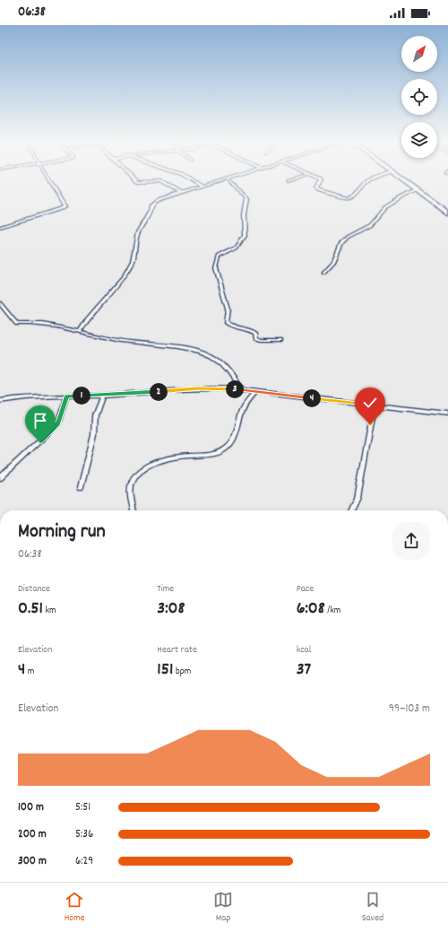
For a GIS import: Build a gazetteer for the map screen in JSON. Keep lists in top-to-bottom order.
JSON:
{
  "north": "top right",
  "page": {
    "status": "06:38",
    "pins": [
      "3",
      "2",
      "1",
      "4"
    ],
    "heading": ["Morning run", "06:38"],
    "stats": [
      ["Distance", "0.51 km"],
      ["Time", "3:08"],
      ["Pace", "6:08 /km"],
      ["Elevation", "4 m"],
      ["Heart rate", "151 bpm"],
      ["kcal", "37"]
    ],
    "chart": ["Elevation", "99–103 m"],
    "list": [
      {
        "name": "100 m",
        "note": "5:51"
      },
      {
        "name": "200 m",
        "note": "5:36"
      },
      {
        "name": "300 m",
        "note": "6:29"
      }
    ],
    "tabs": ["Home", "Map", "Saved"]
  }
}
